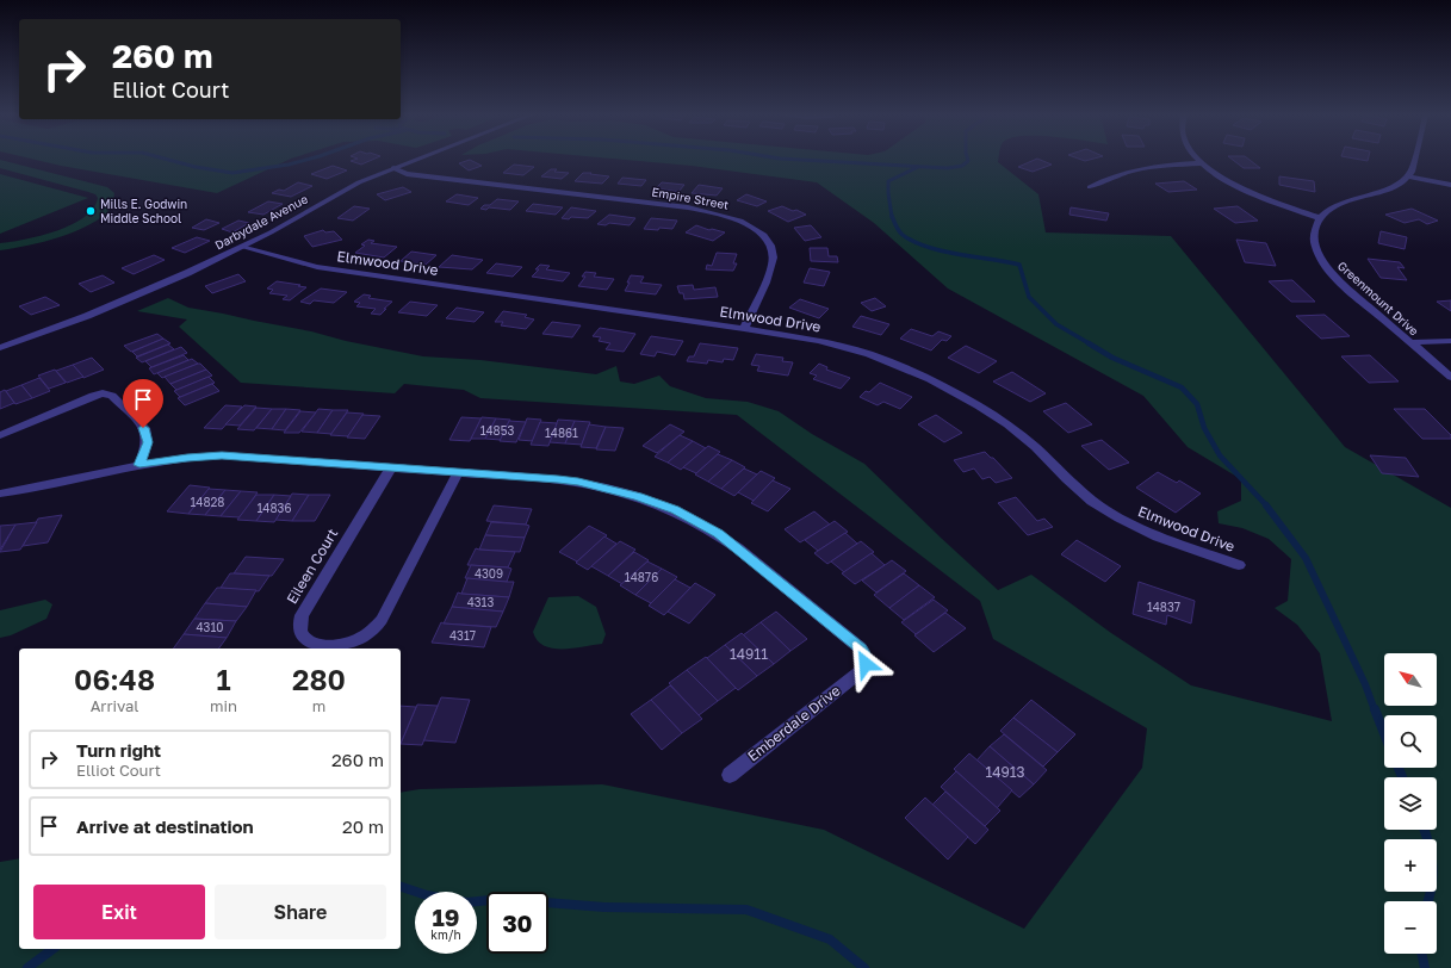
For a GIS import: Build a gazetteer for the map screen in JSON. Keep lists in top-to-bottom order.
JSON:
{
  "streets": {
    "street": [
      "Empire Street",
      "Darbydale Avenue",
      "Elmwood Drive",
      "Greenmount Drive",
      "Eileen Court",
      "Emberdale Drive"
    ]
  },
  "crossings": [
    ["Empire Street", "Darbydale Avenue"],
    ["Empire Street", "Elmwood Drive"],
    ["Darbydale Avenue", "Elmwood Drive"],
    ["Eileen Court", "Emberdale Drive"]
  ],
  "places": ["Mills E. Godwin Middle School"],
  "house_numbers": [
    "14853",
    "14861",
    "14828",
    "14836",
    "4309",
    "14876",
    "4313",
    "14837",
    "4310",
    "4317",
    "14911",
    "14913"
  ],
  "north": "top left",
  "page": {
    "turn": ["260 m", "Elliot Court"],
    "eta": [
      "06:48",
      "Arrival",
      "1",
      "min",
      "280",
      "m"
    ],
    "map_buttons": ["+", "−"],
    "list": [
      {
        "name": "Turn right",
        "note": "Elliot Court",
        "value": "260 m"
      },
      {
        "name": "Arrive at destination",
        "value": "20 m"
      }
    ],
    "buttons": ["Exit", "Share"],
    "speed": "19 km/h",
    "limit": "30"
  }
}
